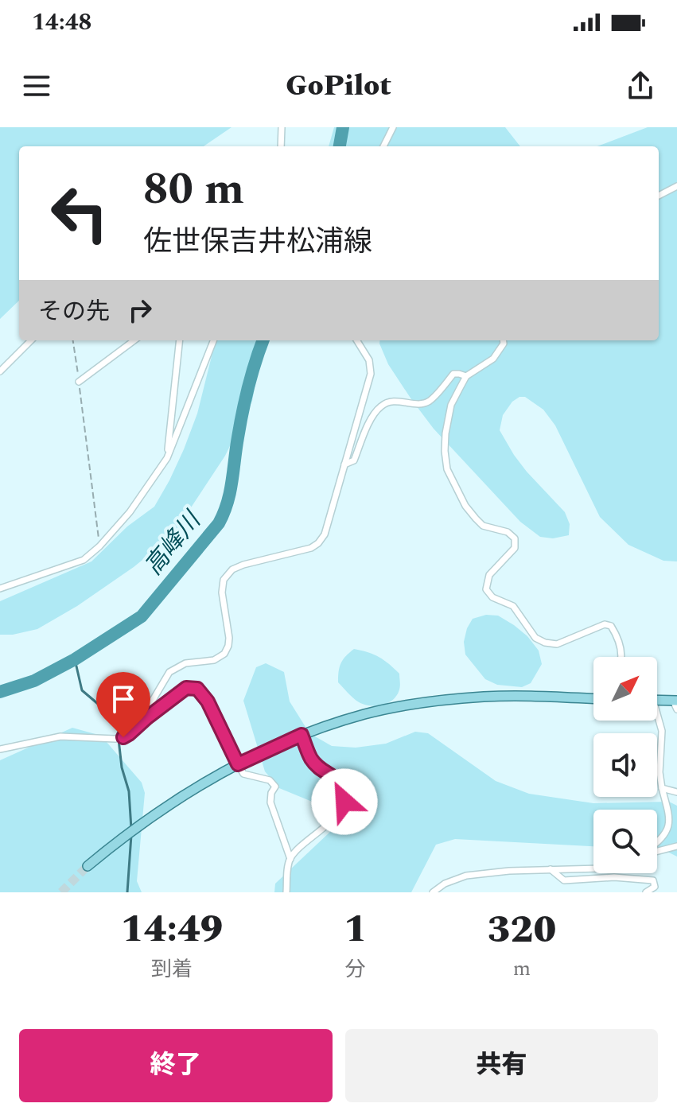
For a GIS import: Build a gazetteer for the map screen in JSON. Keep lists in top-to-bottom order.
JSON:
{
  "water": ["高峰川"],
  "north": "top right",
  "page": {
    "status": "14:48",
    "header": "GoPilot",
    "turn": ["80 m", "佐世保吉井松浦線"],
    "then": "その先",
    "eta": [
      "14:49",
      "到着",
      "1",
      "分",
      "320",
      "m"
    ],
    "buttons": ["終了", "共有"]
  }
}
